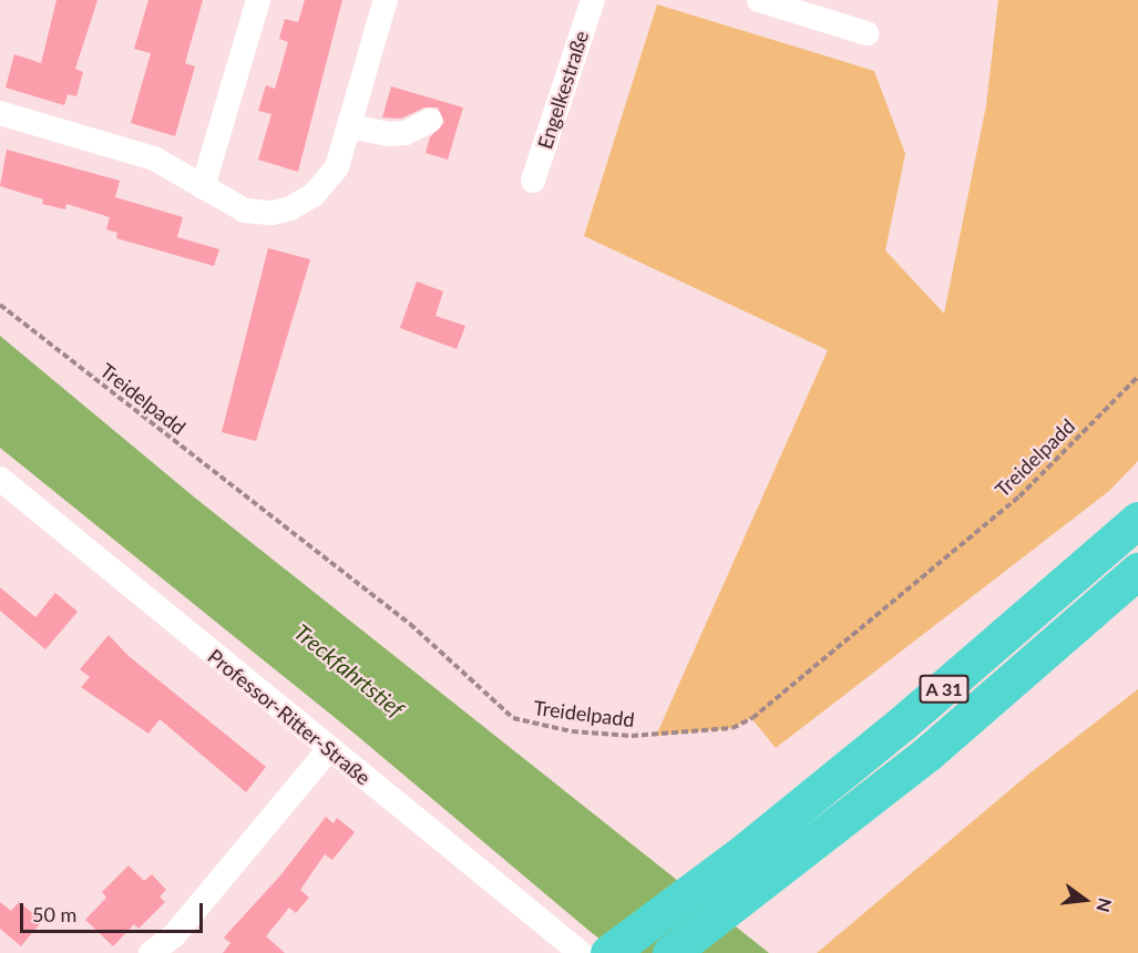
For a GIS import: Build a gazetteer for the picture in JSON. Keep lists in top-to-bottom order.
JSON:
{
  "streets": {
    "highway": ["A 31"],
    "street": ["Engelkestraße", "Professor-Ritter-Straße"],
    "path": ["Treidelpadd"]
  },
  "water": ["Treckfahrtstief"],
  "scale_bar": "50 m",
  "north": "right"
}
